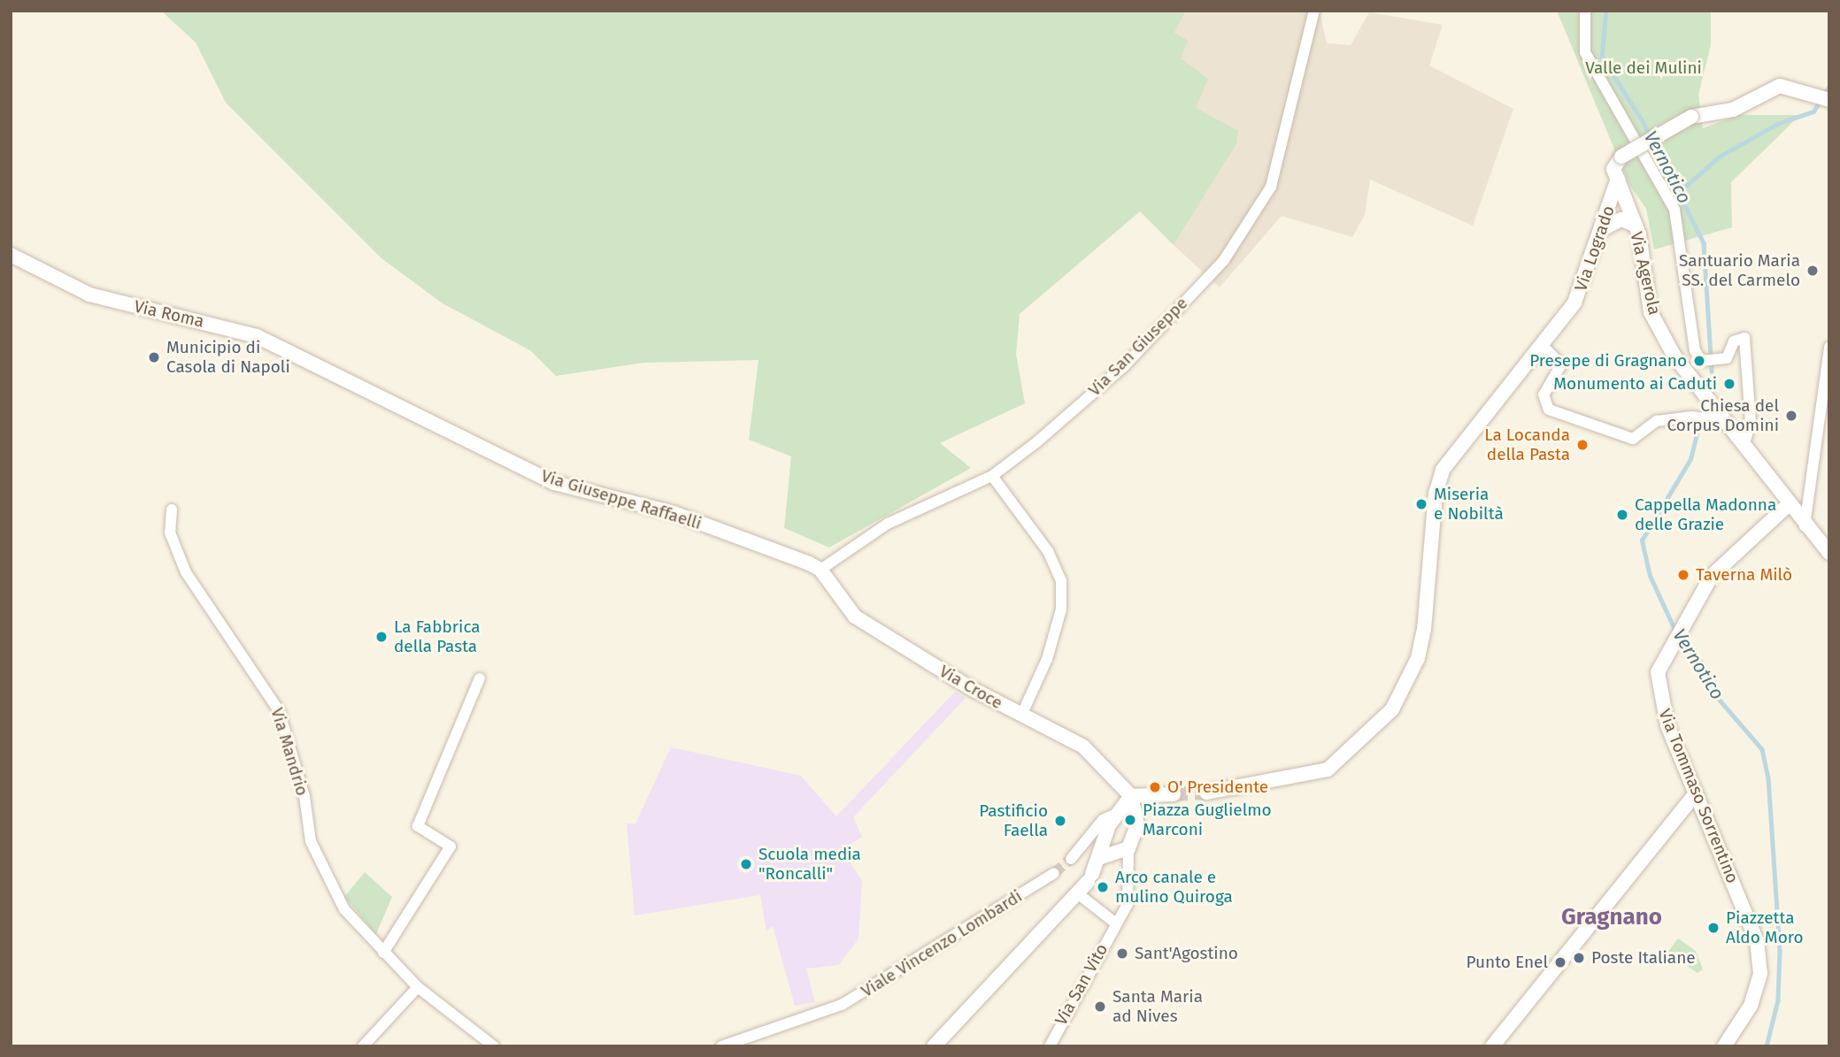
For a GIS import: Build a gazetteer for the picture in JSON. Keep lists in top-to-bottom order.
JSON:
{
  "streets": {
    "street": [
      "Via Logrado",
      "Via Agerola",
      "Via Roma",
      "Via San Giuseppe",
      "Via Giuseppe Raffaelli",
      "Via Croce",
      "Via Mandrio",
      "Via Tommaso Sorrentino",
      "Viale Vincenzo Lombardi",
      "Via San Vito"
    ]
  },
  "crossings": [
    ["Via Logrado", "Via Agerola"],
    ["Via Agerola", "Via Tommaso Sorrentino"],
    ["Via Roma", "Via Giuseppe Raffaelli"],
    ["Via San Giuseppe", "Via Giuseppe Raffaelli"],
    ["Via San Giuseppe", "Via Croce"],
    ["Via Giuseppe Raffaelli", "Via Croce"]
  ],
  "districts": ["Gragnano"],
  "water": ["Vernotico"],
  "parks": ["Valle dei Mulini"],
  "places": [
    "Santuario Maria SS. del Carmelo",
    "Municipio di Casola di Napoli",
    "Presepe di Gragnano",
    "Monumento ai Caduti",
    "Chiesa del Corpus Domini",
    "La Locanda della Pasta",
    "Miseria e Nobiltà",
    "Cappella Madonna delle Grazie",
    "Taverna Milò",
    "La Fabbrica della Pasta",
    "O' Presidente",
    "Piazza Guglielmo Marconi",
    "Pastificio Faella",
    "Scuola media \"Roncalli\"",
    "Arco canale e mulino Quiroga",
    "Piazzetta Aldo Moro",
    "Sant'Agostino",
    "Poste Italiane",
    "Punto Enel",
    "Santa Maria ad Nives"
  ]
}
